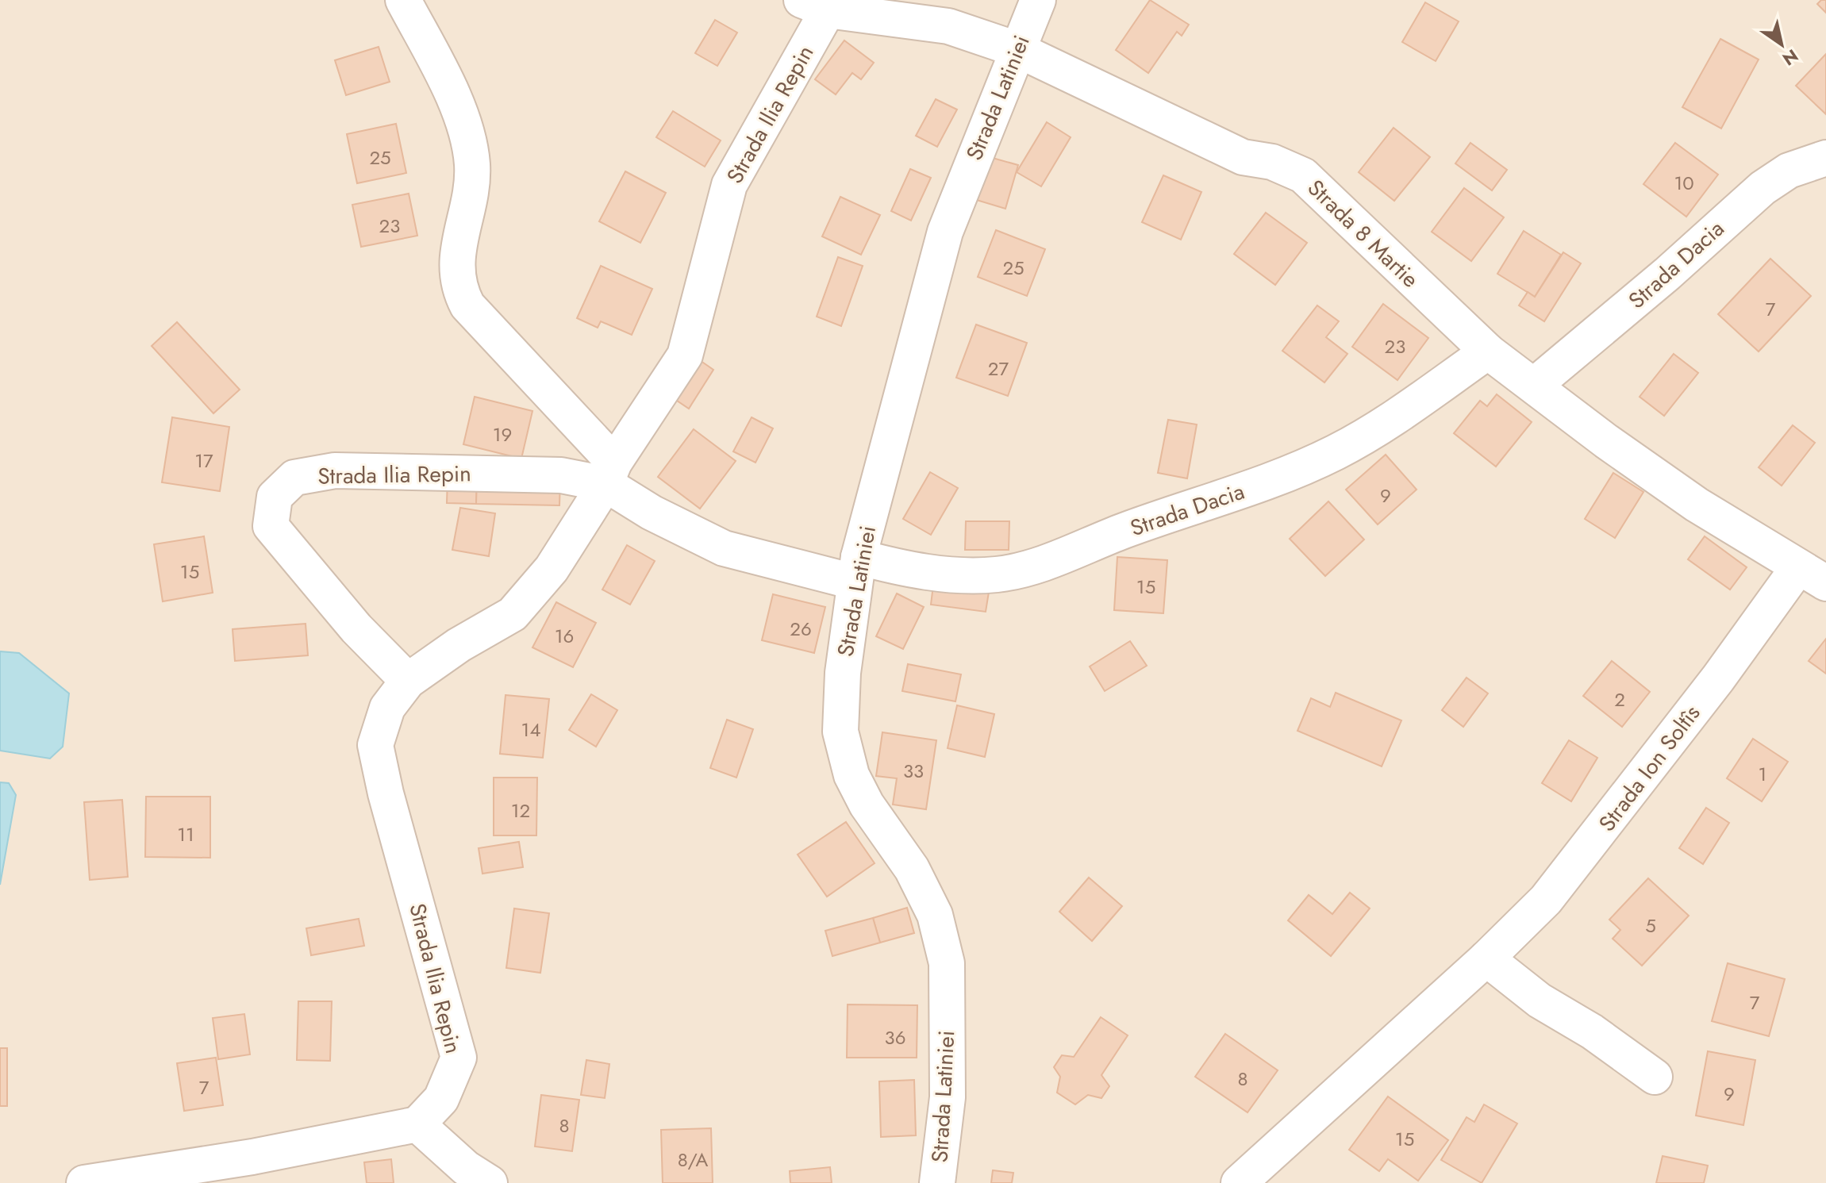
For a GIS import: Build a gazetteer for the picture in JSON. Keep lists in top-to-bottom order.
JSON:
{
  "streets": {
    "street": [
      "Strada Latiniei",
      "Strada Ilia Repin",
      "Strada 8 Martie",
      "Strada Dacia",
      "Strada Ion Soltîs"
    ]
  },
  "crossings": [
    ["Strada Latiniei", "Strada Ilia Repin"],
    ["Strada Latiniei", "Strada 8 Martie"],
    ["Strada Latiniei", "Strada Dacia"],
    ["Strada Ilia Repin", "Strada 8 Martie"],
    ["Strada Ilia Repin", "Strada Dacia"],
    ["Strada 8 Martie", "Strada Dacia"],
    ["Strada 8 Martie", "Strada Ion Soltîs"]
  ],
  "house_numbers": [
    "25",
    "10",
    "23",
    "25",
    "7",
    "23",
    "27",
    "19",
    "17",
    "9",
    "15",
    "15",
    "26",
    "16",
    "2",
    "14",
    "33",
    "1",
    "12",
    "11",
    "5",
    "7",
    "36",
    "8",
    "7",
    "9",
    "8",
    "15",
    "8/A"
  ],
  "north": "bottom right"
}
